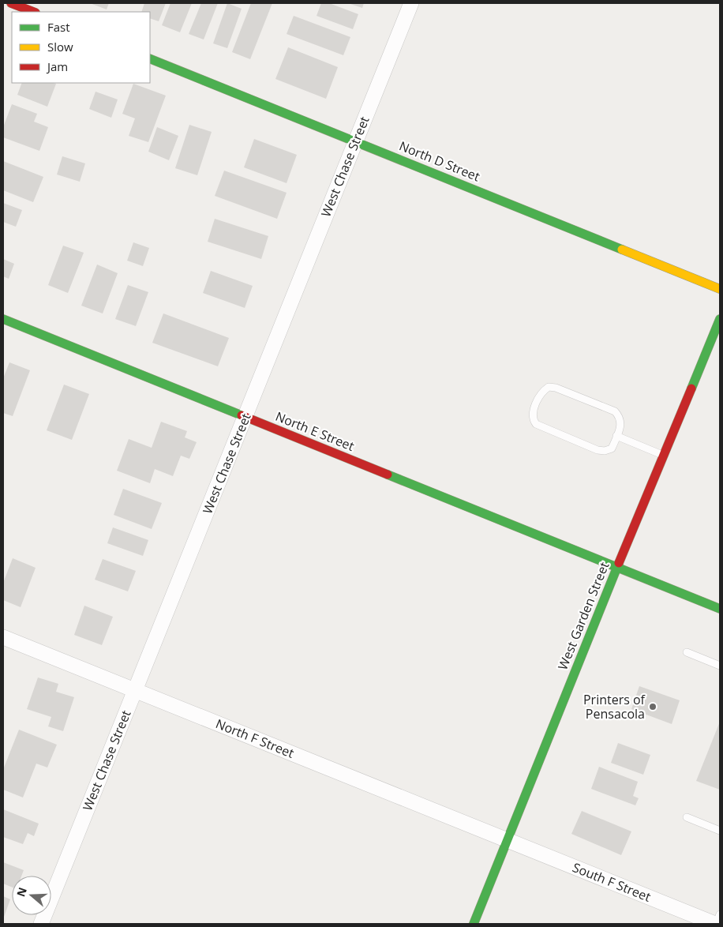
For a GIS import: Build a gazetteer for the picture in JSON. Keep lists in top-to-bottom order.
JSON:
{
  "streets": {
    "street": [
      "North D Street",
      "West Chase Street",
      "North E Street",
      "West Garden Street",
      "North F Street",
      "South F Street"
    ]
  },
  "crossings": [
    ["North D Street", "West Chase Street"],
    ["West Chase Street", "North E Street"],
    ["West Chase Street", "North F Street"],
    ["North E Street", "West Garden Street"],
    ["West Garden Street", "North F Street"],
    ["West Garden Street", "South F Street"],
    ["North F Street", "South F Street"]
  ],
  "places": ["Printers of Pensacola"],
  "legend": ["Fast", "Slow", "Jam"],
  "north": "left"
}
